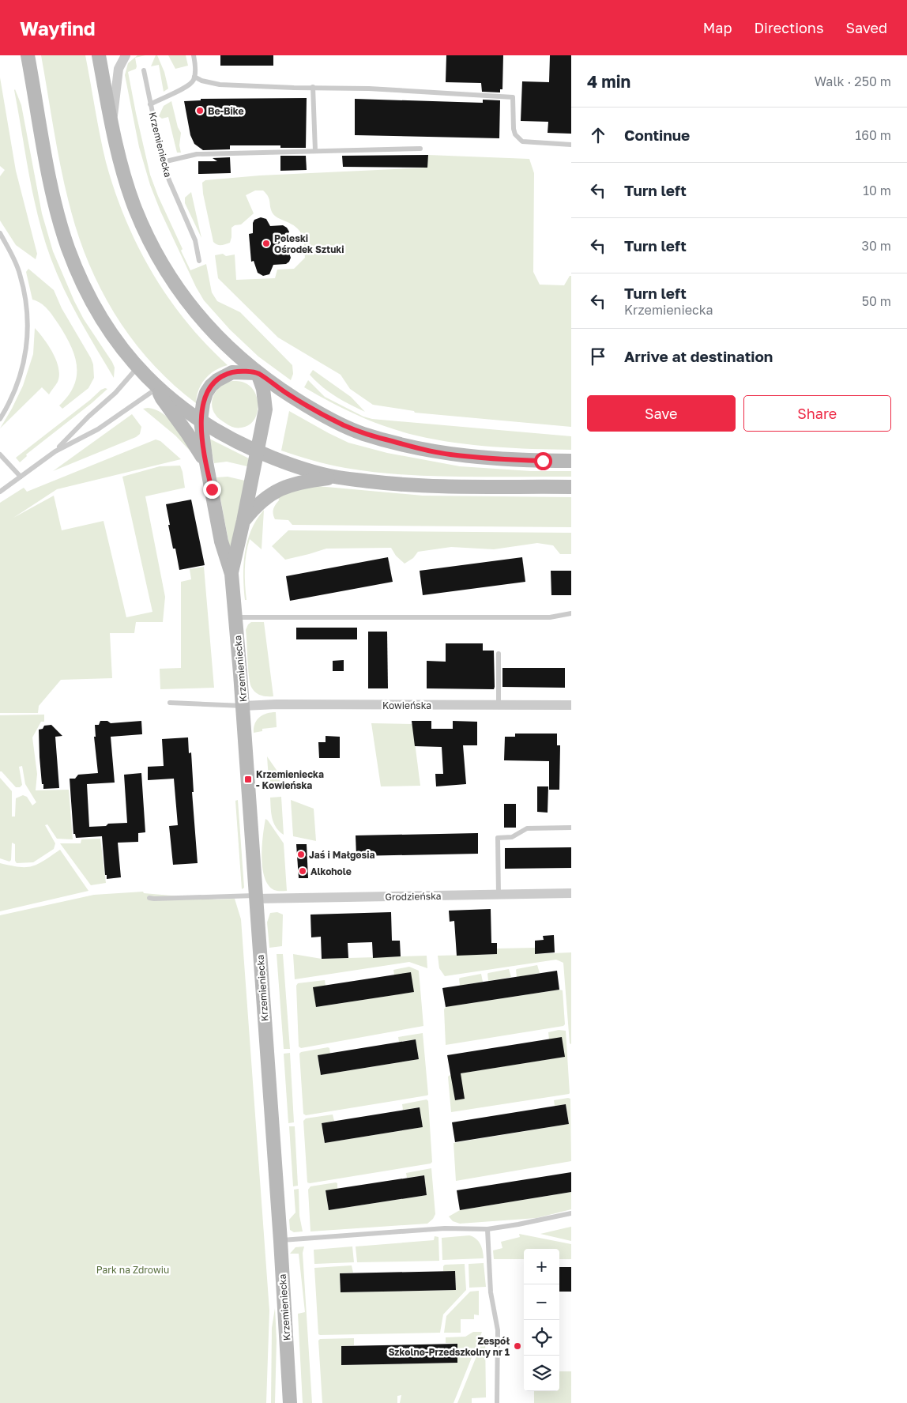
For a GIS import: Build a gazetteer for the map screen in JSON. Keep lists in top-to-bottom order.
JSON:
{
  "streets": {
    "main road": ["Krzemieniecka"],
    "street": ["Kowieńska", "Grodzieńska"]
  },
  "crossings": [
    ["Krzemieniecka", "Kowieńska"],
    ["Krzemieniecka", "Grodzieńska"]
  ],
  "parks": ["Park na Zdrowiu"],
  "places": {
    "other": [
      "Be-Bike",
      "Poleski Ośrodek Sztuki",
      "Jaś i Małgosia",
      "Alkohole",
      "Zespół Szkolno-Przedszkolny nr 1"
    ],
    "transit": ["Krzemieniecka - Kowieńska"]
  },
  "page": {
    "header": "Wayfind",
    "nav": ["Map", "Directions", "Saved"],
    "heading": ["4 min", "Walk · 250 m"],
    "list": [
      ["Continue", "160 m"],
      ["Turn left", "10 m"],
      ["Turn left", "30 m"],
      ["Turn left", "Krzemieniecka", "50 m"],
      "Arrive at destination"
    ],
    "buttons": ["Save", "Share"],
    "map_buttons": ["+", "−"]
  }
}
